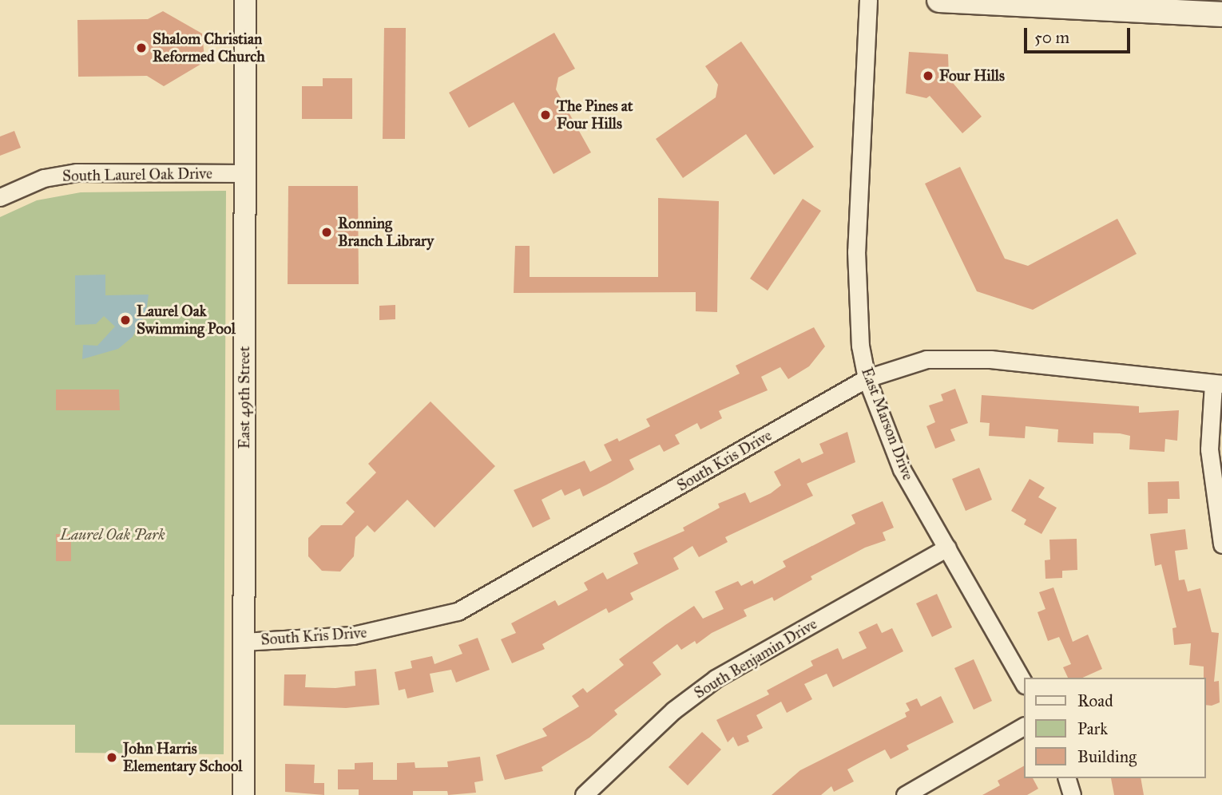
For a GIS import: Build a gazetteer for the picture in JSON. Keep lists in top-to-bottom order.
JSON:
{
  "streets": {
    "street": [
      "South Laurel Oak Drive",
      "East 49th Street",
      "East Marson Drive",
      "South Kris Drive",
      "South Benjamin Drive"
    ]
  },
  "crossings": [
    ["South Laurel Oak Drive", "East 49th Street"],
    ["East 49th Street", "South Kris Drive"],
    ["East Marson Drive", "South Kris Drive"],
    ["East Marson Drive", "South Benjamin Drive"]
  ],
  "parks": ["Laurel Oak Park"],
  "places": [
    "Shalom Christian Reformed Church",
    "Four Hills",
    "The Pines at Four Hills",
    "Ronning Branch Library",
    "Laurel Oak Swimming Pool",
    "John Harris Elementary School"
  ],
  "legend": ["Road", "Park", "Building"],
  "scale_bar": "50 m"
}
